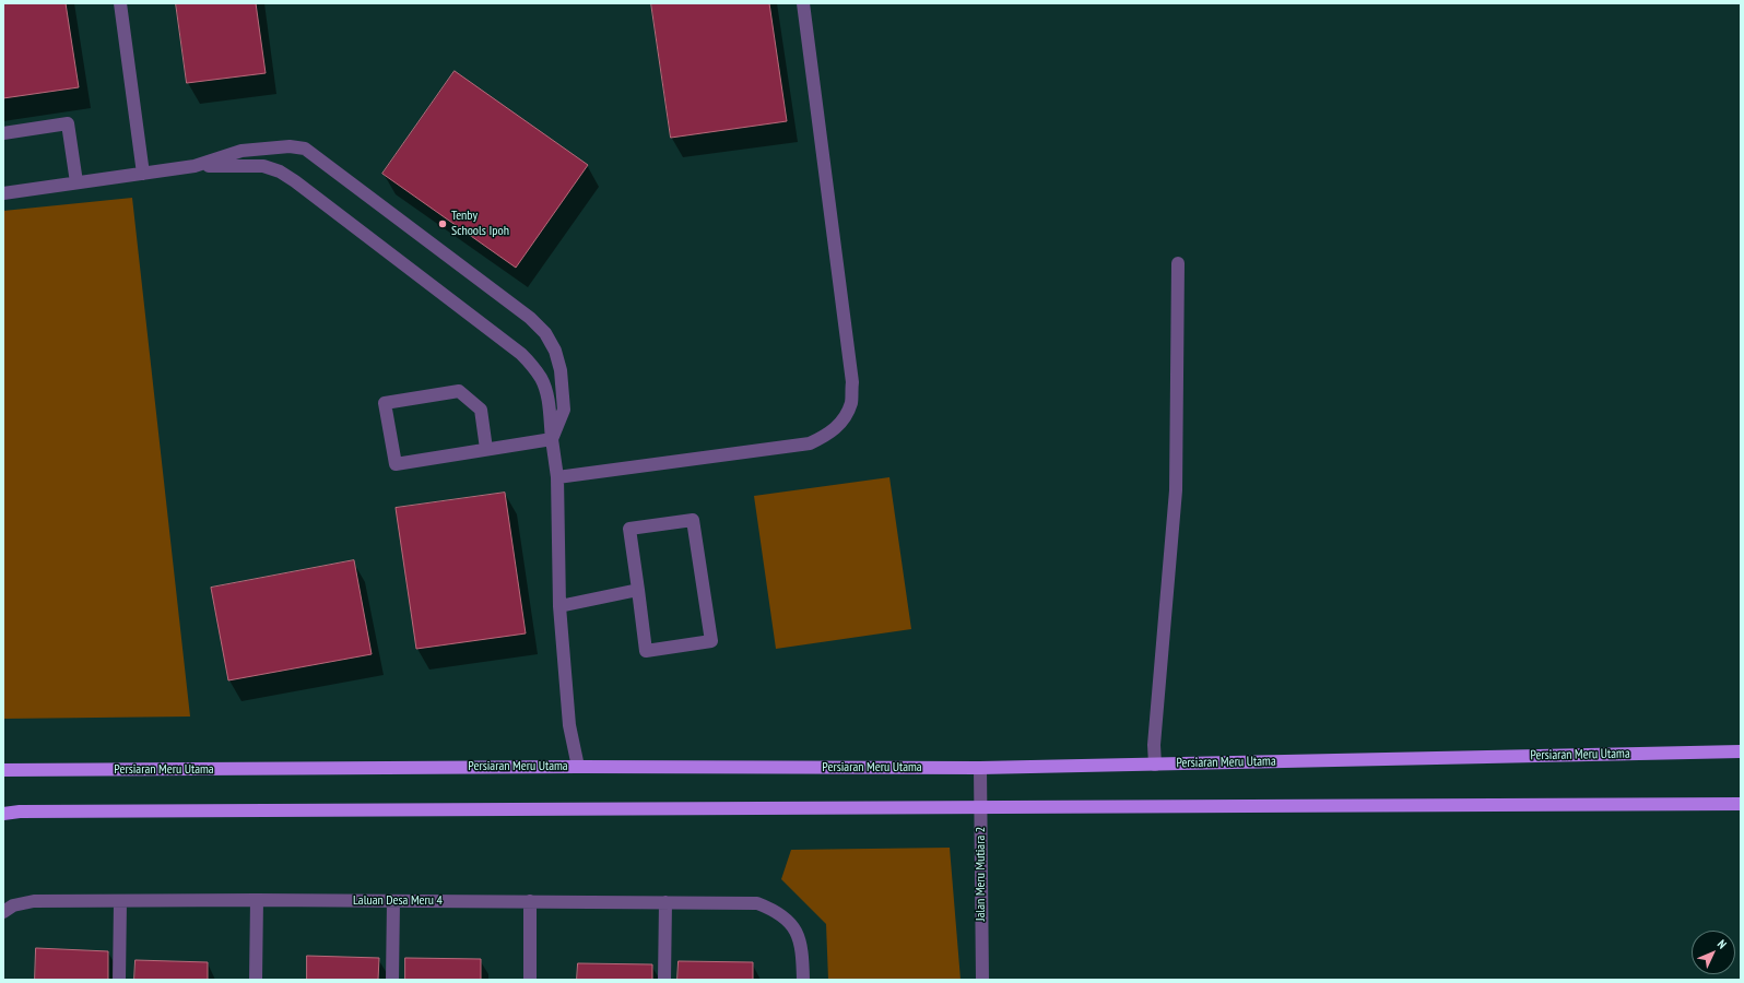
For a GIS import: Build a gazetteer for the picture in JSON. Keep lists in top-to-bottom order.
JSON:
{
  "streets": {
    "main road": ["Persiaran Meru Utama"],
    "street": ["Jalan Meru Mutiara 2", "Laluan Desa Meru 4"]
  },
  "crossings": [
    ["Persiaran Meru Utama", "Jalan Meru Mutiara 2"]
  ],
  "places": ["Tenby Schools Ipoh"],
  "north": "top right"
}
